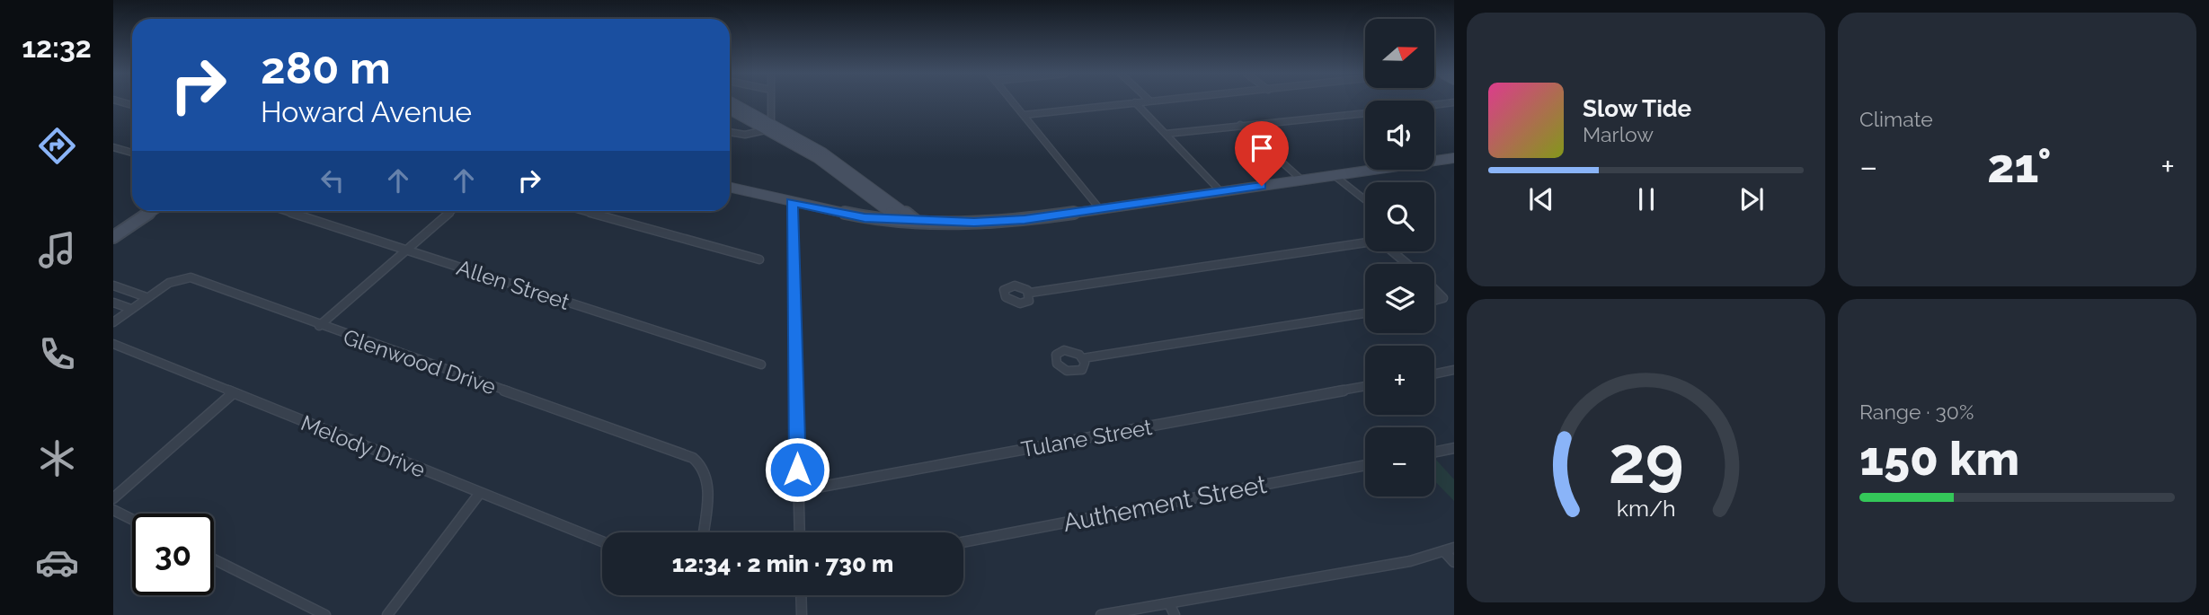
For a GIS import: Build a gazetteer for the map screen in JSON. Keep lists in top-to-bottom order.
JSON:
{
  "streets": {
    "street": [
      "Allen Street",
      "Glenwood Drive",
      "Tulane Street",
      "Melody Drive",
      "Authement Street"
    ]
  },
  "north": "right",
  "page": {
    "tabs": "12:32",
    "tile": [
      "Climate",
      ["Range · 30%", "150 km"]
    ],
    "map_buttons": ["+", "−"],
    "turn": ["280 m", "Howard Avenue"],
    "song": ["Slow Tide", "Marlow"],
    "heat": ["−", "21°", "+"],
    "limit": "30",
    "trip": "12:34 · 2 min · 730 m",
    "gauge": ["29", "km/h"]
  }
}
